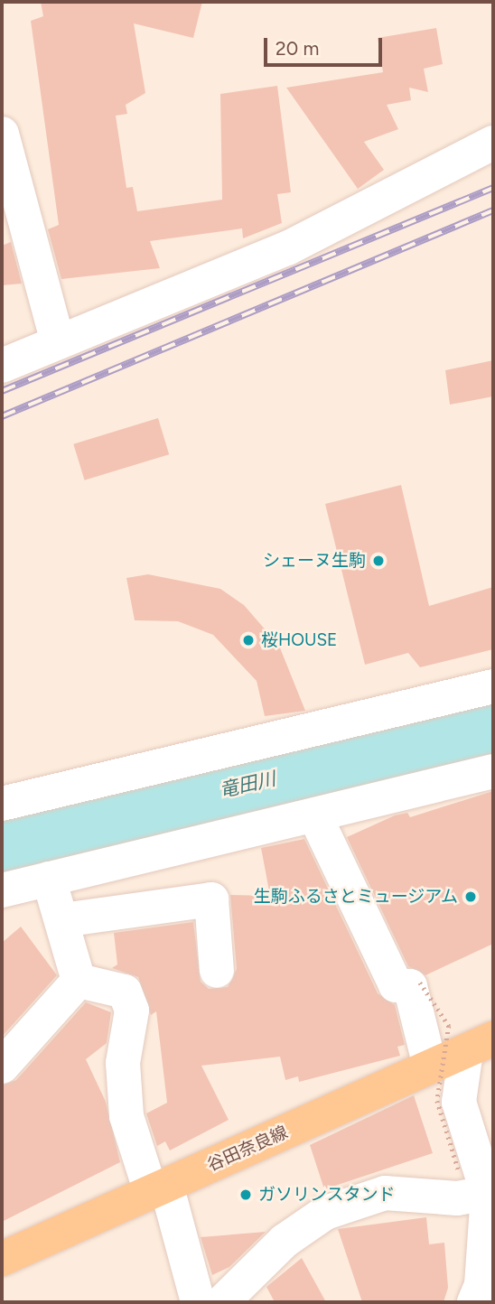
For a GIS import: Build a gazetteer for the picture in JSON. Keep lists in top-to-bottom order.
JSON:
{
  "streets": {
    "main road": ["谷田奈良線"]
  },
  "water": ["竜田川"],
  "places": [
    "シェーヌ生駒",
    "桜HOUSE",
    "生駒ふるさとミュージアム",
    "ガソリンスタンド"
  ],
  "scale_bar": "20 m"
}
